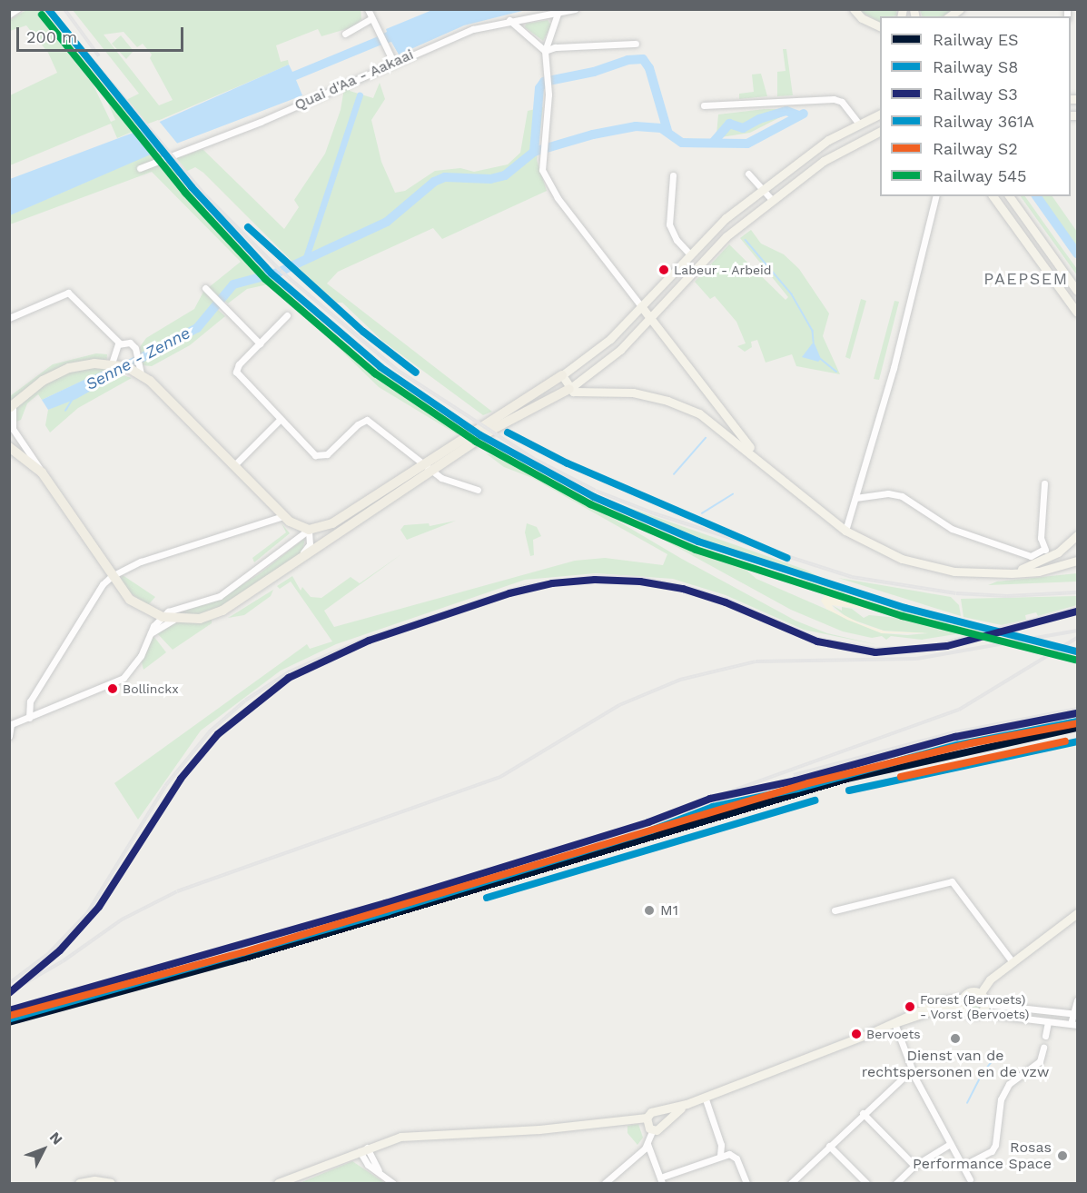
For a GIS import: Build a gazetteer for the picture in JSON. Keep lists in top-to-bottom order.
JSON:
{
  "streets": {
    "street": ["Quai d'Aa - Aakaai"]
  },
  "districts": ["PAEPSEM"],
  "water": ["Senne - Zenne"],
  "places": [
    "Labeur - Arbeid",
    "Bollinckx",
    "M1",
    "Forest (Bervoets) - Vorst (Bervoets)",
    "Bervoets",
    "Dienst van de rechtspersonen en de vzw",
    "Rosas Performance Space"
  ],
  "lines": [
    "rail line S8",
    "rail line 545",
    "rail line S3",
    "rail line 361A",
    "rail line S2",
    "rail line ES"
  ],
  "legend": [
    "Railway ES",
    "Railway S8",
    "Railway S3",
    "Railway 361A",
    "Railway S2",
    "Railway 545"
  ],
  "scale_bar": "200 m",
  "north": "top right"
}
